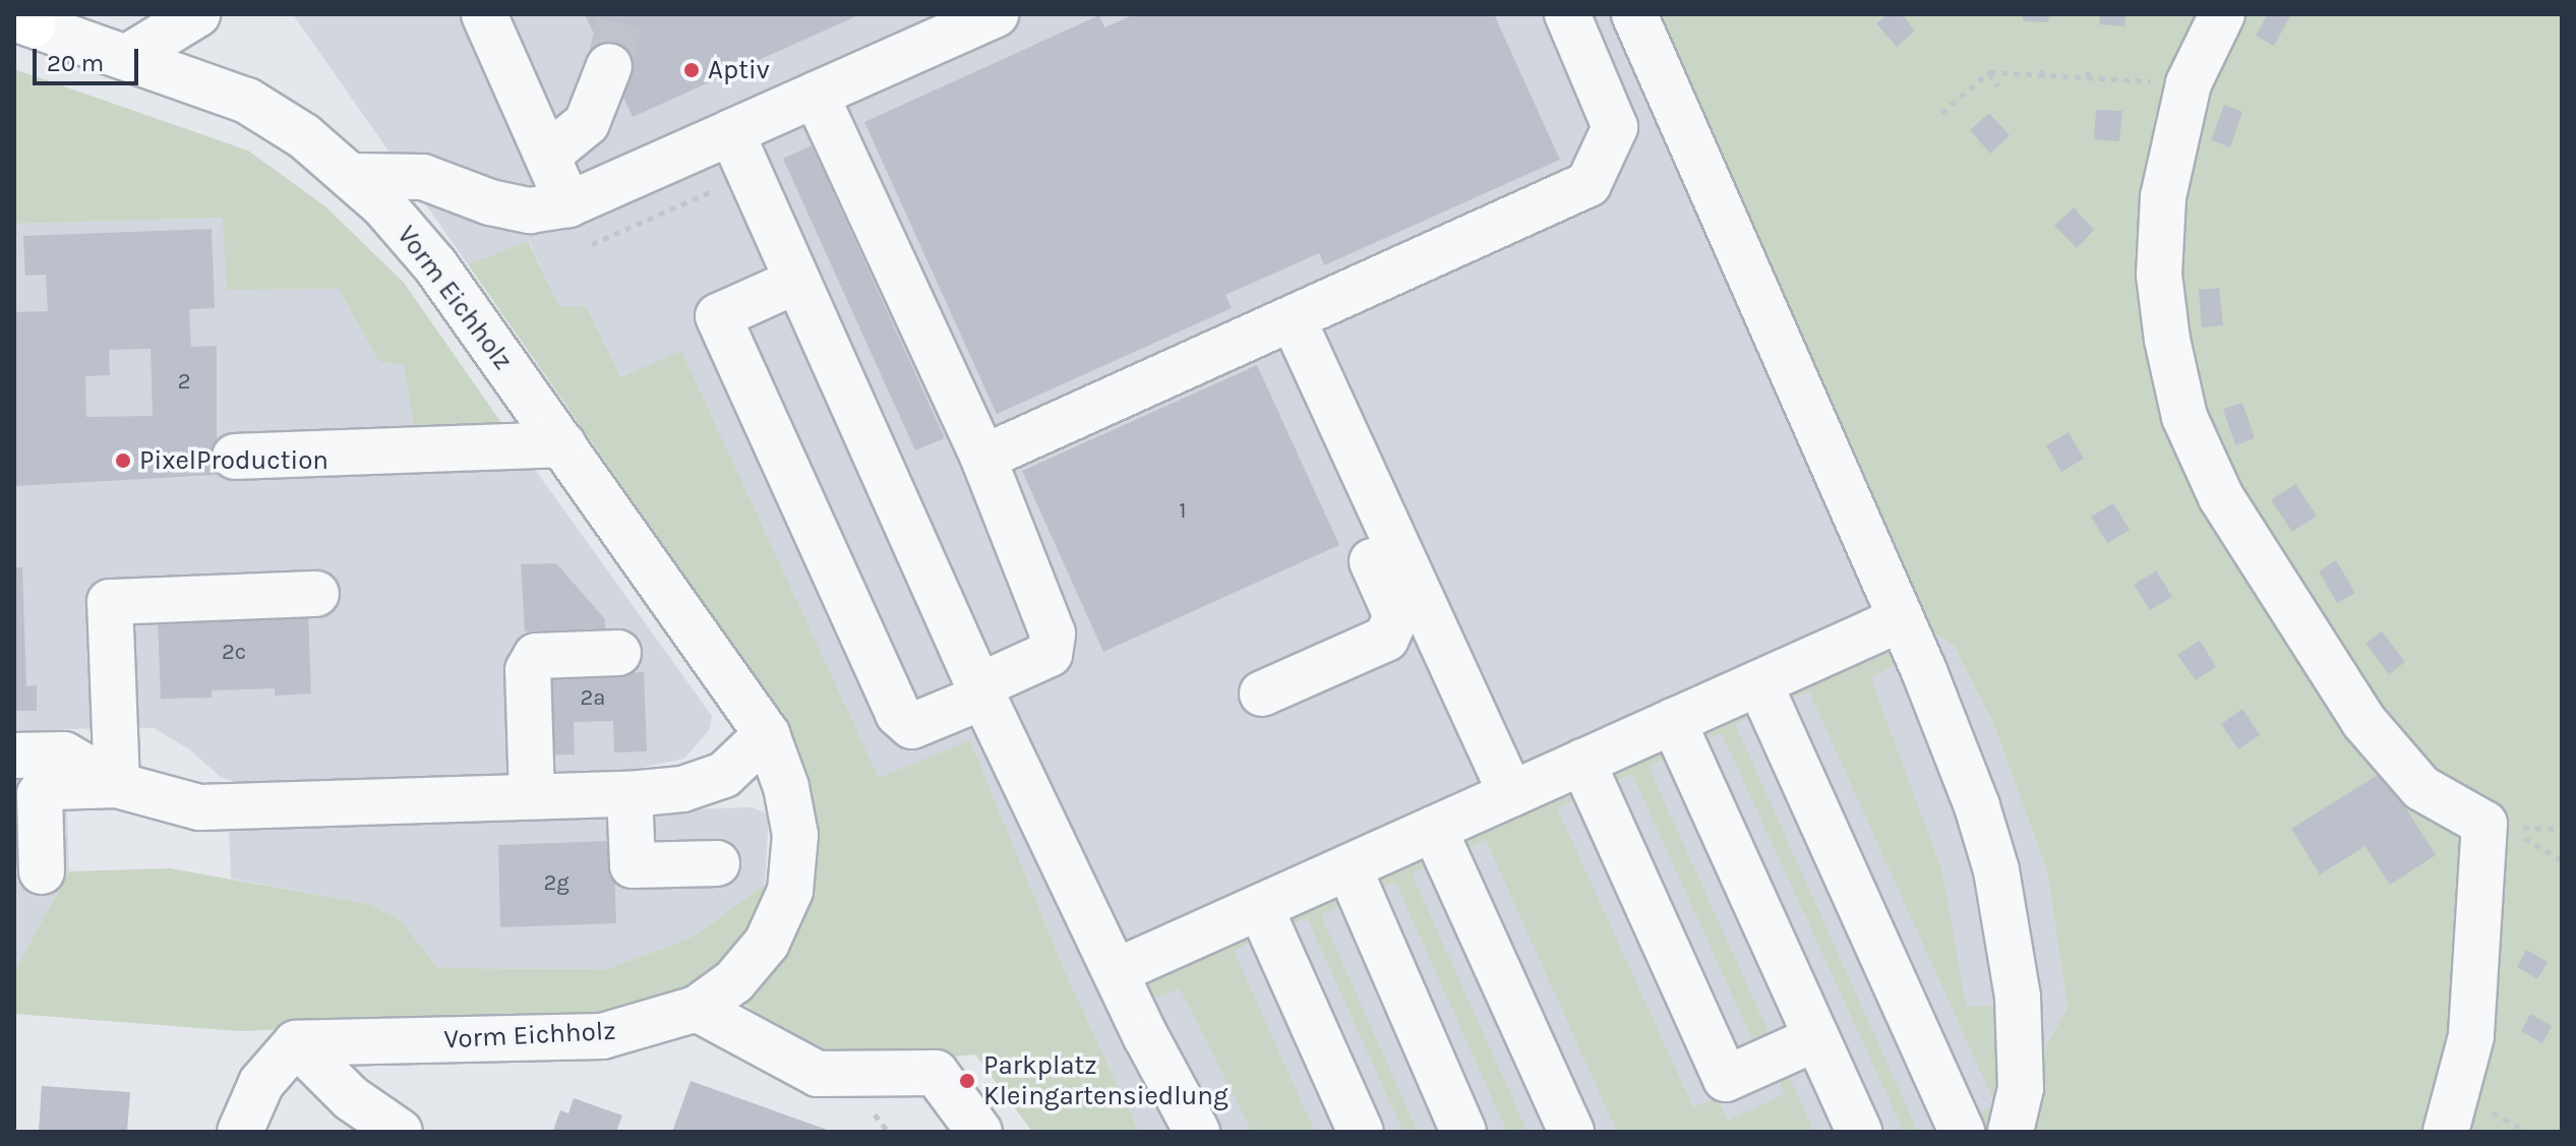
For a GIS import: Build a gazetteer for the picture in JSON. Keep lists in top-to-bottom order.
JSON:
{
  "streets": {
    "street": ["Vorm Eichholz"]
  },
  "places": ["Aptiv", "PixelProduction", "Parkplatz Kleingartensiedlung"],
  "house_numbers": [
    "2",
    "1",
    "2c",
    "2a",
    "2g"
  ],
  "scale_bar": "20 m"
}
